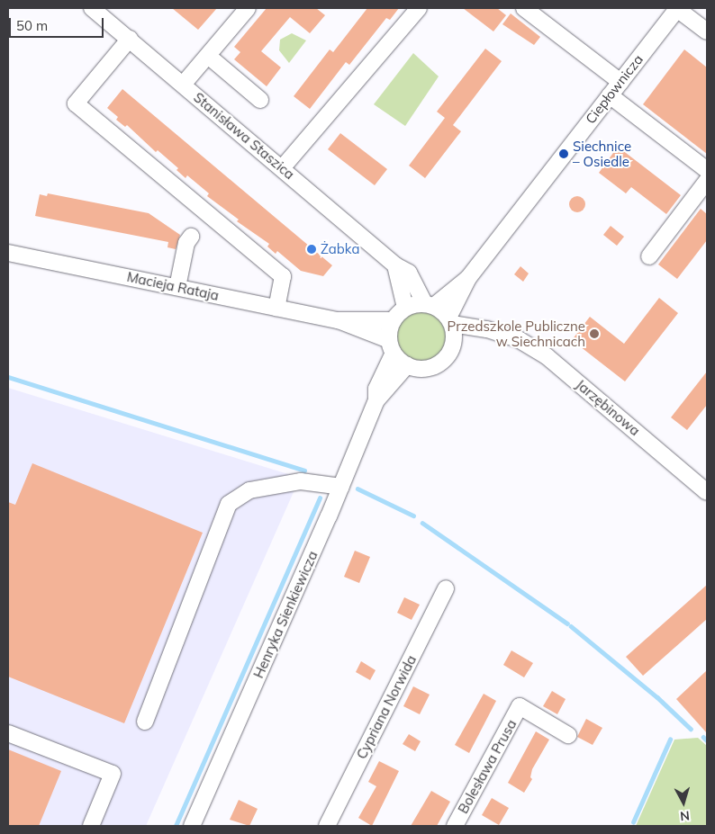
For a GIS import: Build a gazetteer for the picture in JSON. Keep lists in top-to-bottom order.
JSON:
{
  "streets": {
    "street": [
      "Ciepłownicza",
      "Stanisława Staszica",
      "Macieja Rataja",
      "Jarzębinowa",
      "Henryka Sienkiewicza",
      "Cypriana Norwida",
      "Bolesława Prusa"
    ]
  },
  "crossings": [
    ["Ciepłownicza", "Stanisława Staszica"],
    ["Ciepłownicza", "Macieja Rataja"],
    ["Ciepłownicza", "Jarzębinowa"],
    ["Ciepłownicza", "Henryka Sienkiewicza"],
    ["Stanisława Staszica", "Macieja Rataja"],
    ["Stanisława Staszica", "Jarzębinowa"],
    ["Stanisława Staszica", "Henryka Sienkiewicza"],
    ["Macieja Rataja", "Jarzębinowa"],
    ["Macieja Rataja", "Henryka Sienkiewicza"],
    ["Jarzębinowa", "Henryka Sienkiewicza"]
  ],
  "places": ["Siechnice – Osiedle", "Żabka", "Przedszkole Publiczne w Siechnicach"],
  "scale_bar": "50 m",
  "north": "bottom"
}
